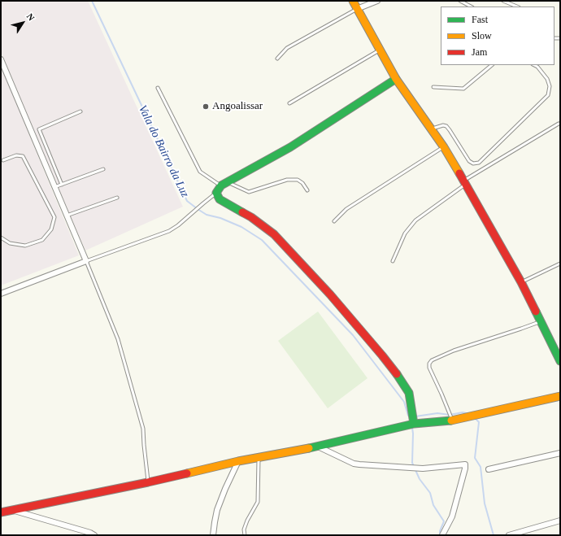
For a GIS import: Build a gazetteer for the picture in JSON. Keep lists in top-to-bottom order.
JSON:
{
  "water": ["Vala do Bairro da Luz"],
  "places": ["Angoalissar"],
  "legend": ["Fast", "Slow", "Jam"],
  "north": "top right"
}
